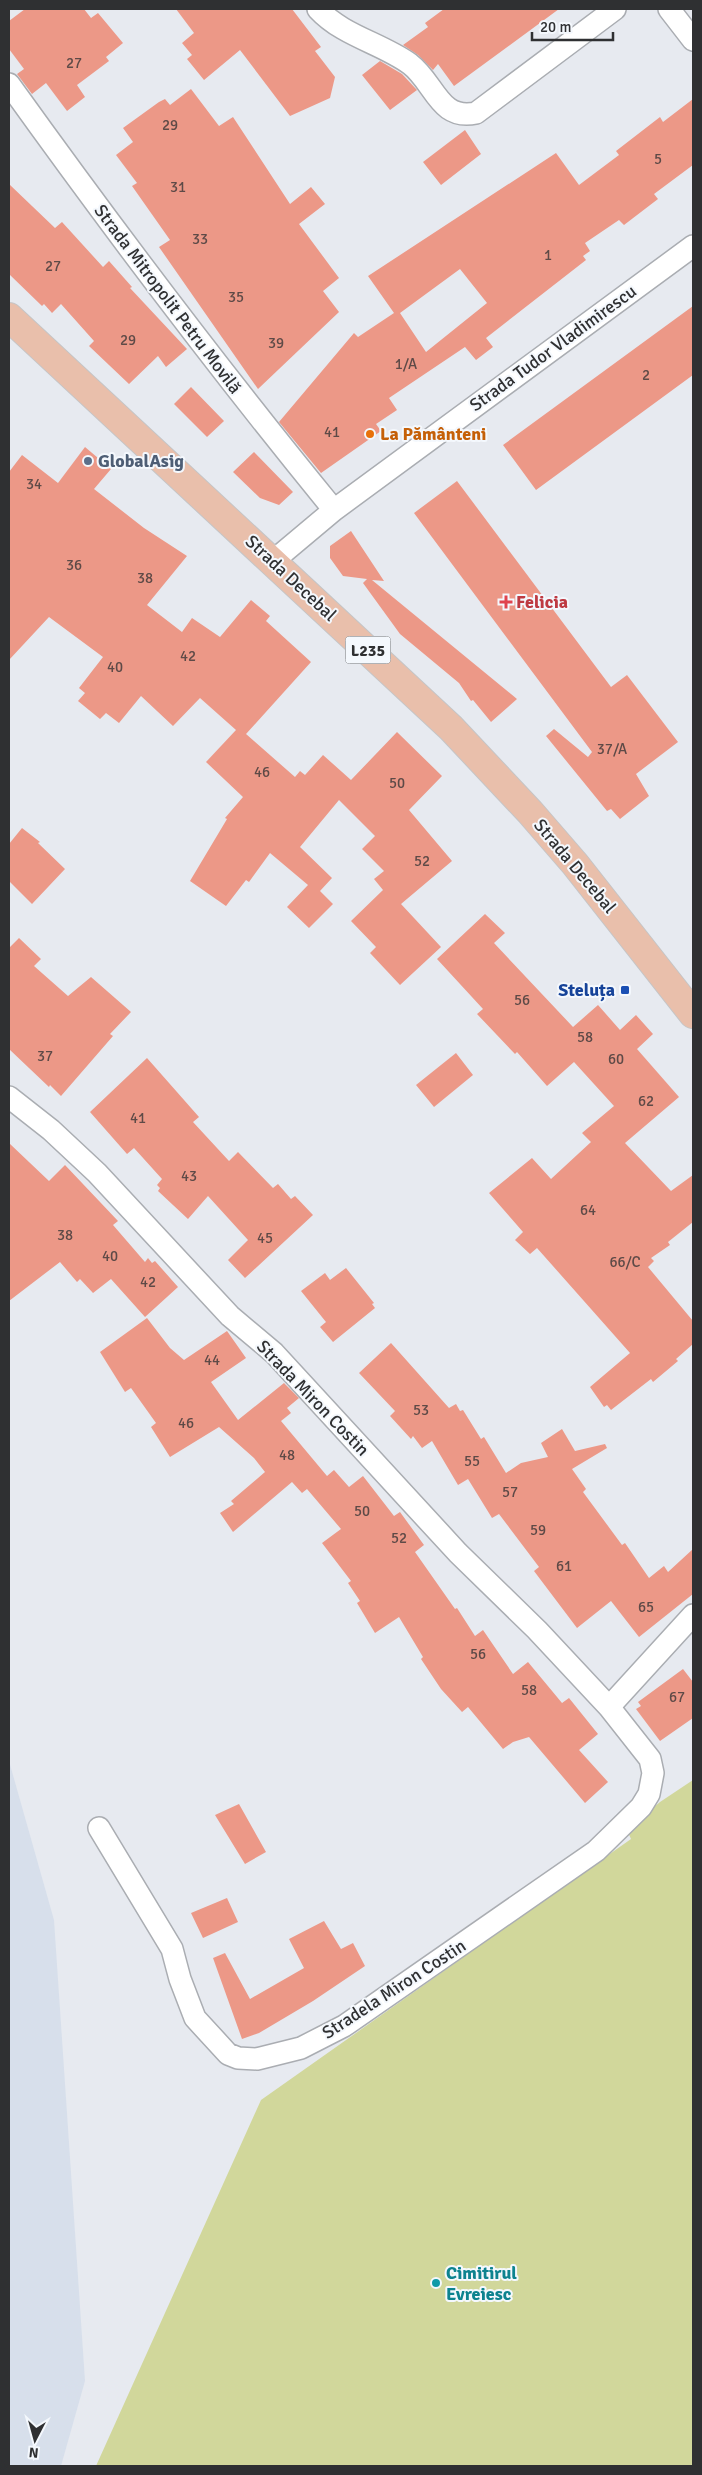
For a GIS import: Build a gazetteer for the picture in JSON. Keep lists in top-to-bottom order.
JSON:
{
  "streets": {
    "main road": ["Strada Decebal", "L235"],
    "street": [
      "Strada Mitropolit Petru Movilă",
      "Strada Tudor Vladimirescu",
      "Strada Miron Costin",
      "Stradela Miron Costin"
    ]
  },
  "crossings": [
    ["Strada Mitropolit Petru Movilă", "Strada Tudor Vladimirescu"],
    ["Strada Tudor Vladimirescu", "Strada Decebal"],
    ["Strada Miron Costin", "Stradela Miron Costin"]
  ],
  "places": {
    "other": ["La Pământeni", "GlobalAsig", "Cimitirul Evreiesc"],
    "health": ["Felicia"],
    "transit": ["Steluța"]
  },
  "house_numbers": [
    "27",
    "29",
    "5",
    "31",
    "33",
    "1",
    "27",
    "35",
    "29",
    "39",
    "1/A",
    "2",
    "41",
    "34",
    "36",
    "38",
    "42",
    "40",
    "37/A",
    "46",
    "50",
    "52",
    "56",
    "58",
    "37",
    "60",
    "62",
    "41",
    "43",
    "64",
    "38",
    "45",
    "40",
    "66/C",
    "42",
    "44",
    "53",
    "46",
    "48",
    "55",
    "57",
    "50",
    "59",
    "52",
    "61",
    "65",
    "56",
    "58",
    "67"
  ],
  "scale_bar": "20 m",
  "north": "bottom"
}
